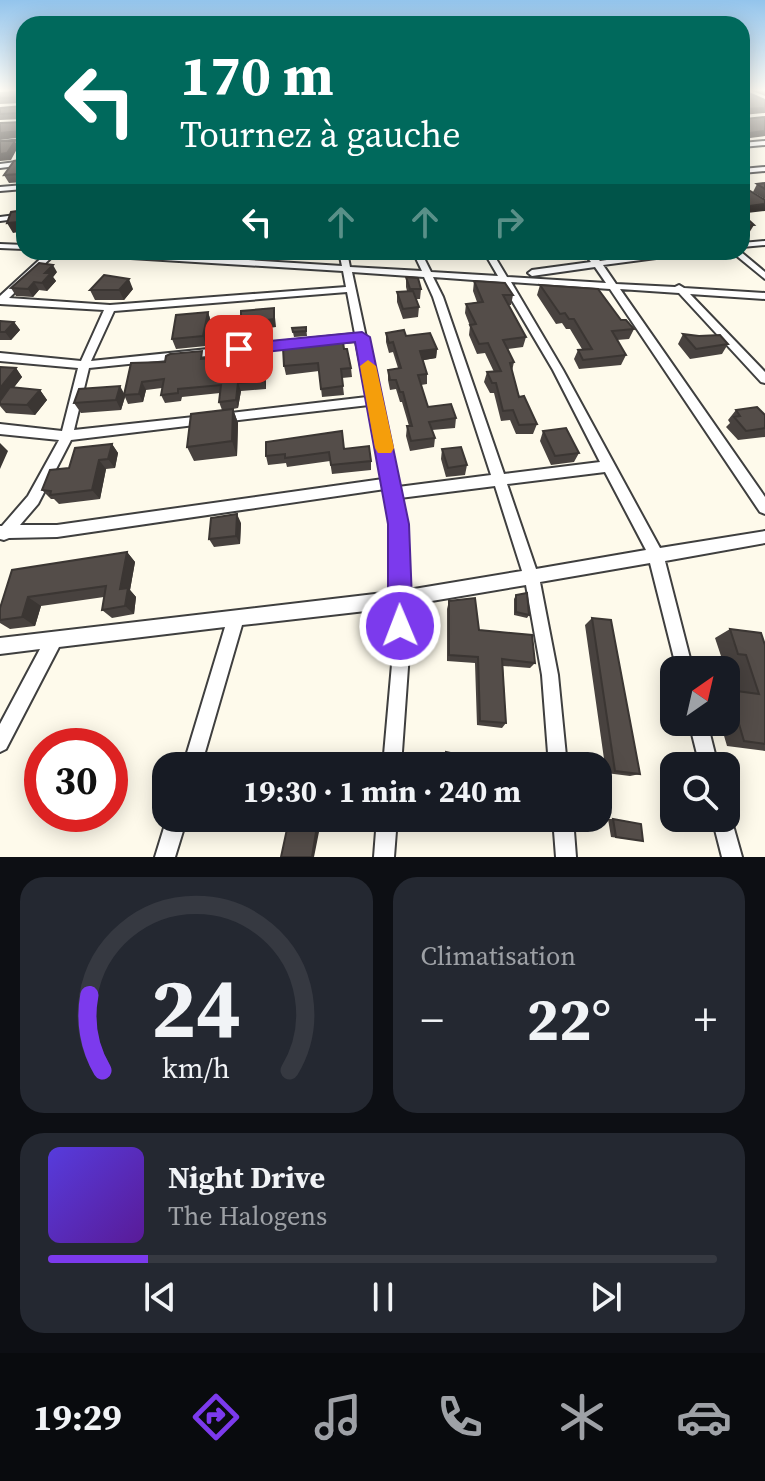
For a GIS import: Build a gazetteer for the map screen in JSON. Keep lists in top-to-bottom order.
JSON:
{
  "north": "top right",
  "page": {
    "turn": ["170 m", "Tournez à gauche"],
    "limit": "30",
    "trip": "19:30 · 1 min · 240 m",
    "tile": "Climatisation",
    "heat": ["−", "22°", "+"],
    "song": ["Night Drive", "The Halogens"],
    "tabs": "19:29",
    "gauge": ["24", "km/h"]
  }
}
